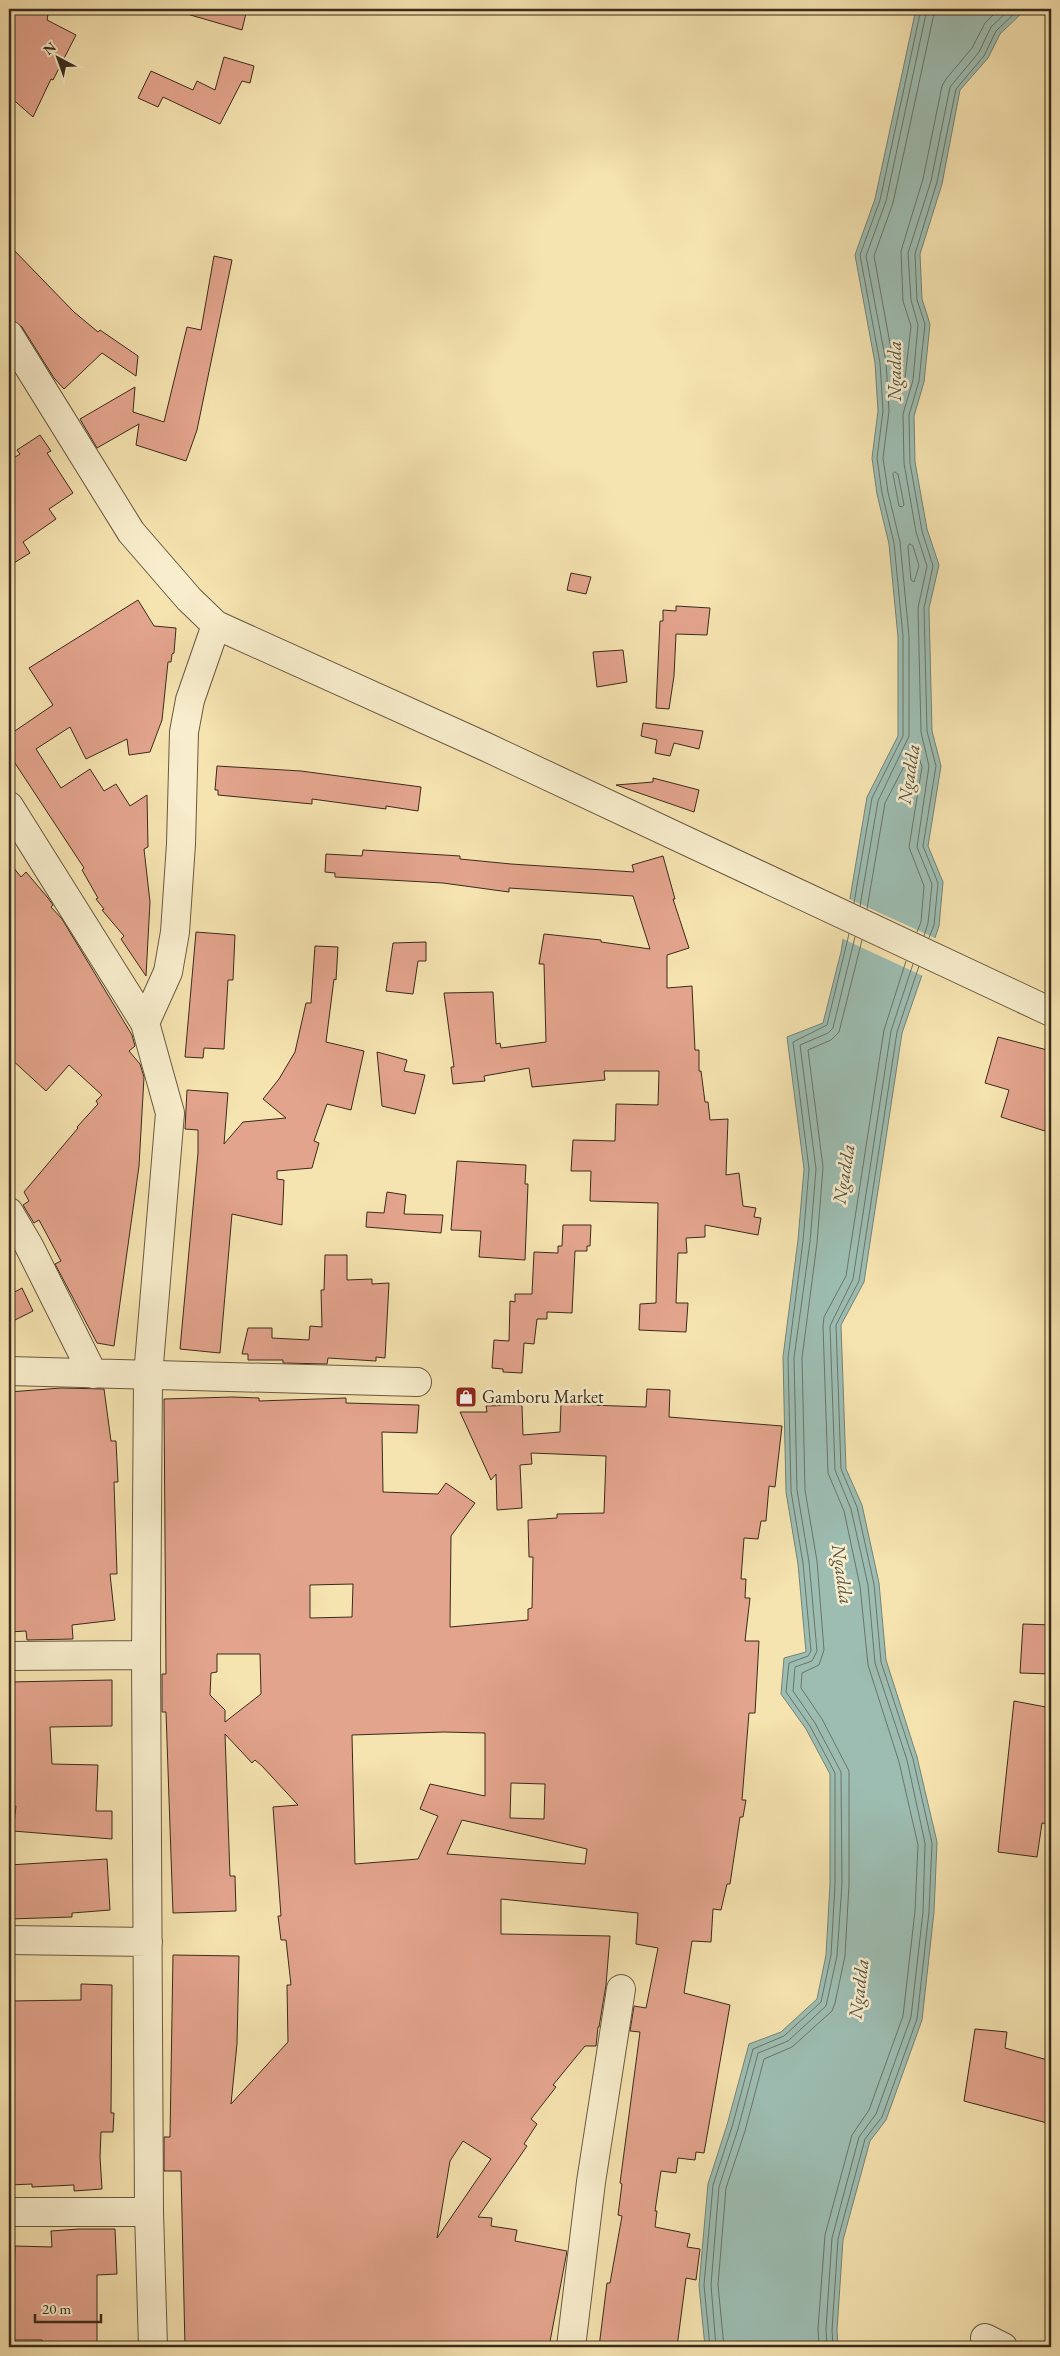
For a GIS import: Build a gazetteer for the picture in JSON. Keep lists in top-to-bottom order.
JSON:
{
  "water": ["Ngadda"],
  "places": {
    "shop": ["Gamboru Market"]
  },
  "scale_bar": "20 m",
  "north": "top left"
}
